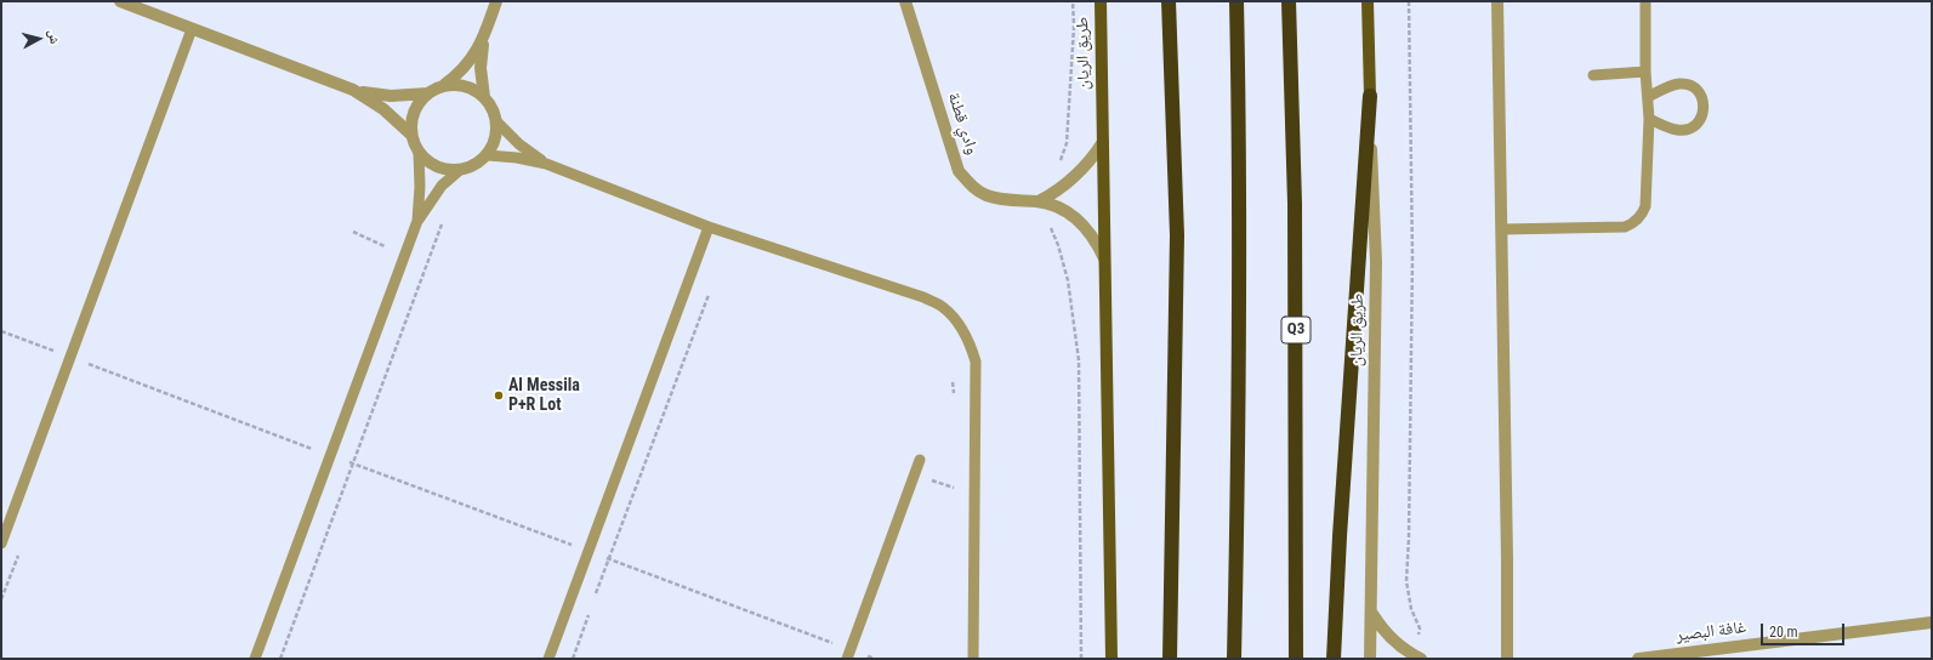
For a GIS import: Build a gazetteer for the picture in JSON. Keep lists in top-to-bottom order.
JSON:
{
  "streets": {
    "highway": ["Q3"],
    "main road": ["طريق الريان"],
    "street": ["وادي قطنة", "غافة البصير"]
  },
  "crossings": [
    ["طريق الريان", "وادي قطنة"]
  ],
  "places": ["Al Messila P+R Lot"],
  "scale_bar": "20 m",
  "north": "right"
}
